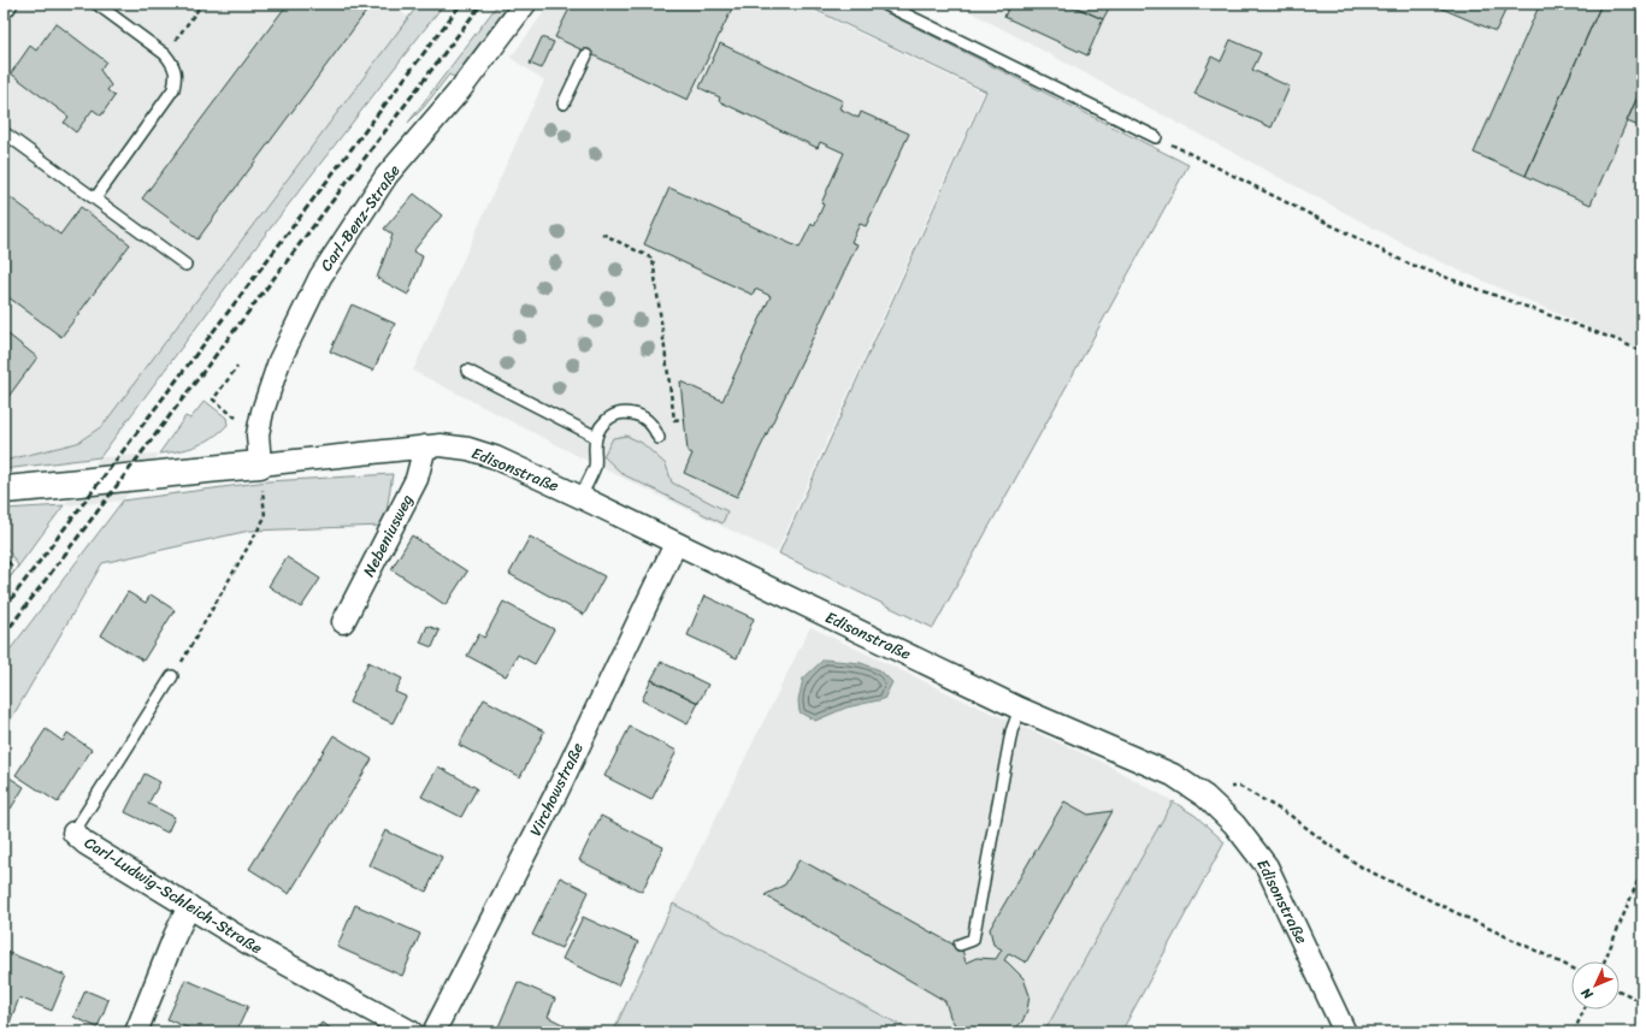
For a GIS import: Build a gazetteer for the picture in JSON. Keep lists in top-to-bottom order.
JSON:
{
  "streets": {
    "street": [
      "Carl-Benz-Straße",
      "Edisonstraße",
      "Nebeniusweg",
      "Virchowstraße",
      "Carl-Ludwig-Schleich-Straße"
    ]
  },
  "crossings": [
    ["Carl-Benz-Straße", "Edisonstraße"],
    ["Edisonstraße", "Nebeniusweg"],
    ["Edisonstraße", "Virchowstraße"]
  ],
  "north": "bottom left"
}
